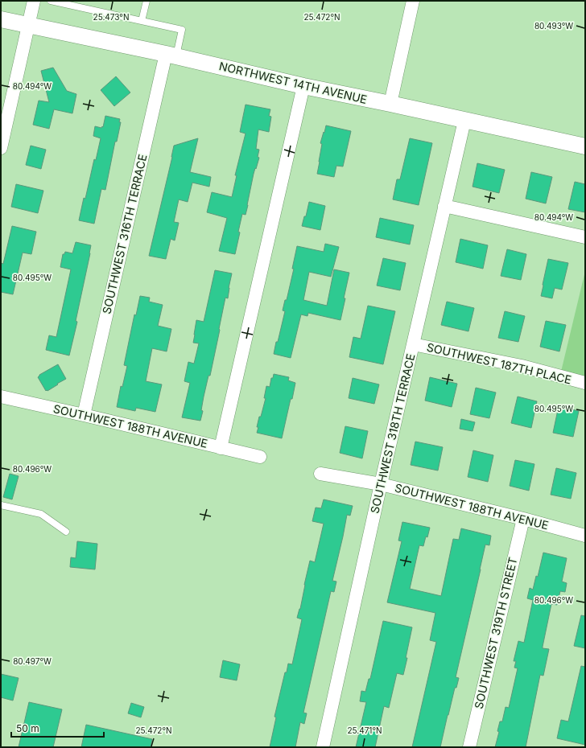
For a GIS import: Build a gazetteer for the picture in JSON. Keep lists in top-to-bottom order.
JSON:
{
  "streets": {
    "street": [
      "NORTHWEST 14TH AVENUE",
      "SOUTHWEST 316TH TERRACE",
      "SOUTHWEST 187TH PLACE",
      "SOUTHWEST 188TH AVENUE",
      "SOUTHWEST 318TH TERRACE",
      "SOUTHWEST 319TH STREET"
    ]
  },
  "crossings": [
    ["NORTHWEST 14TH AVENUE", "SOUTHWEST 316TH TERRACE"],
    ["NORTHWEST 14TH AVENUE", "SOUTHWEST 318TH TERRACE"],
    ["SOUTHWEST 316TH TERRACE", "SOUTHWEST 188TH AVENUE"],
    ["SOUTHWEST 187TH PLACE", "SOUTHWEST 318TH TERRACE"],
    ["SOUTHWEST 188TH AVENUE", "SOUTHWEST 318TH TERRACE"],
    ["SOUTHWEST 188TH AVENUE", "SOUTHWEST 319TH STREET"]
  ],
  "scale_bar": "50 m",
  "coordinates": [
    "25.473°N",
    "25.472°N",
    "80.493°W",
    "80.494°W",
    "80.495°W",
    "80.496°W",
    "80.497°W",
    "25.471°N"
  ]
}
